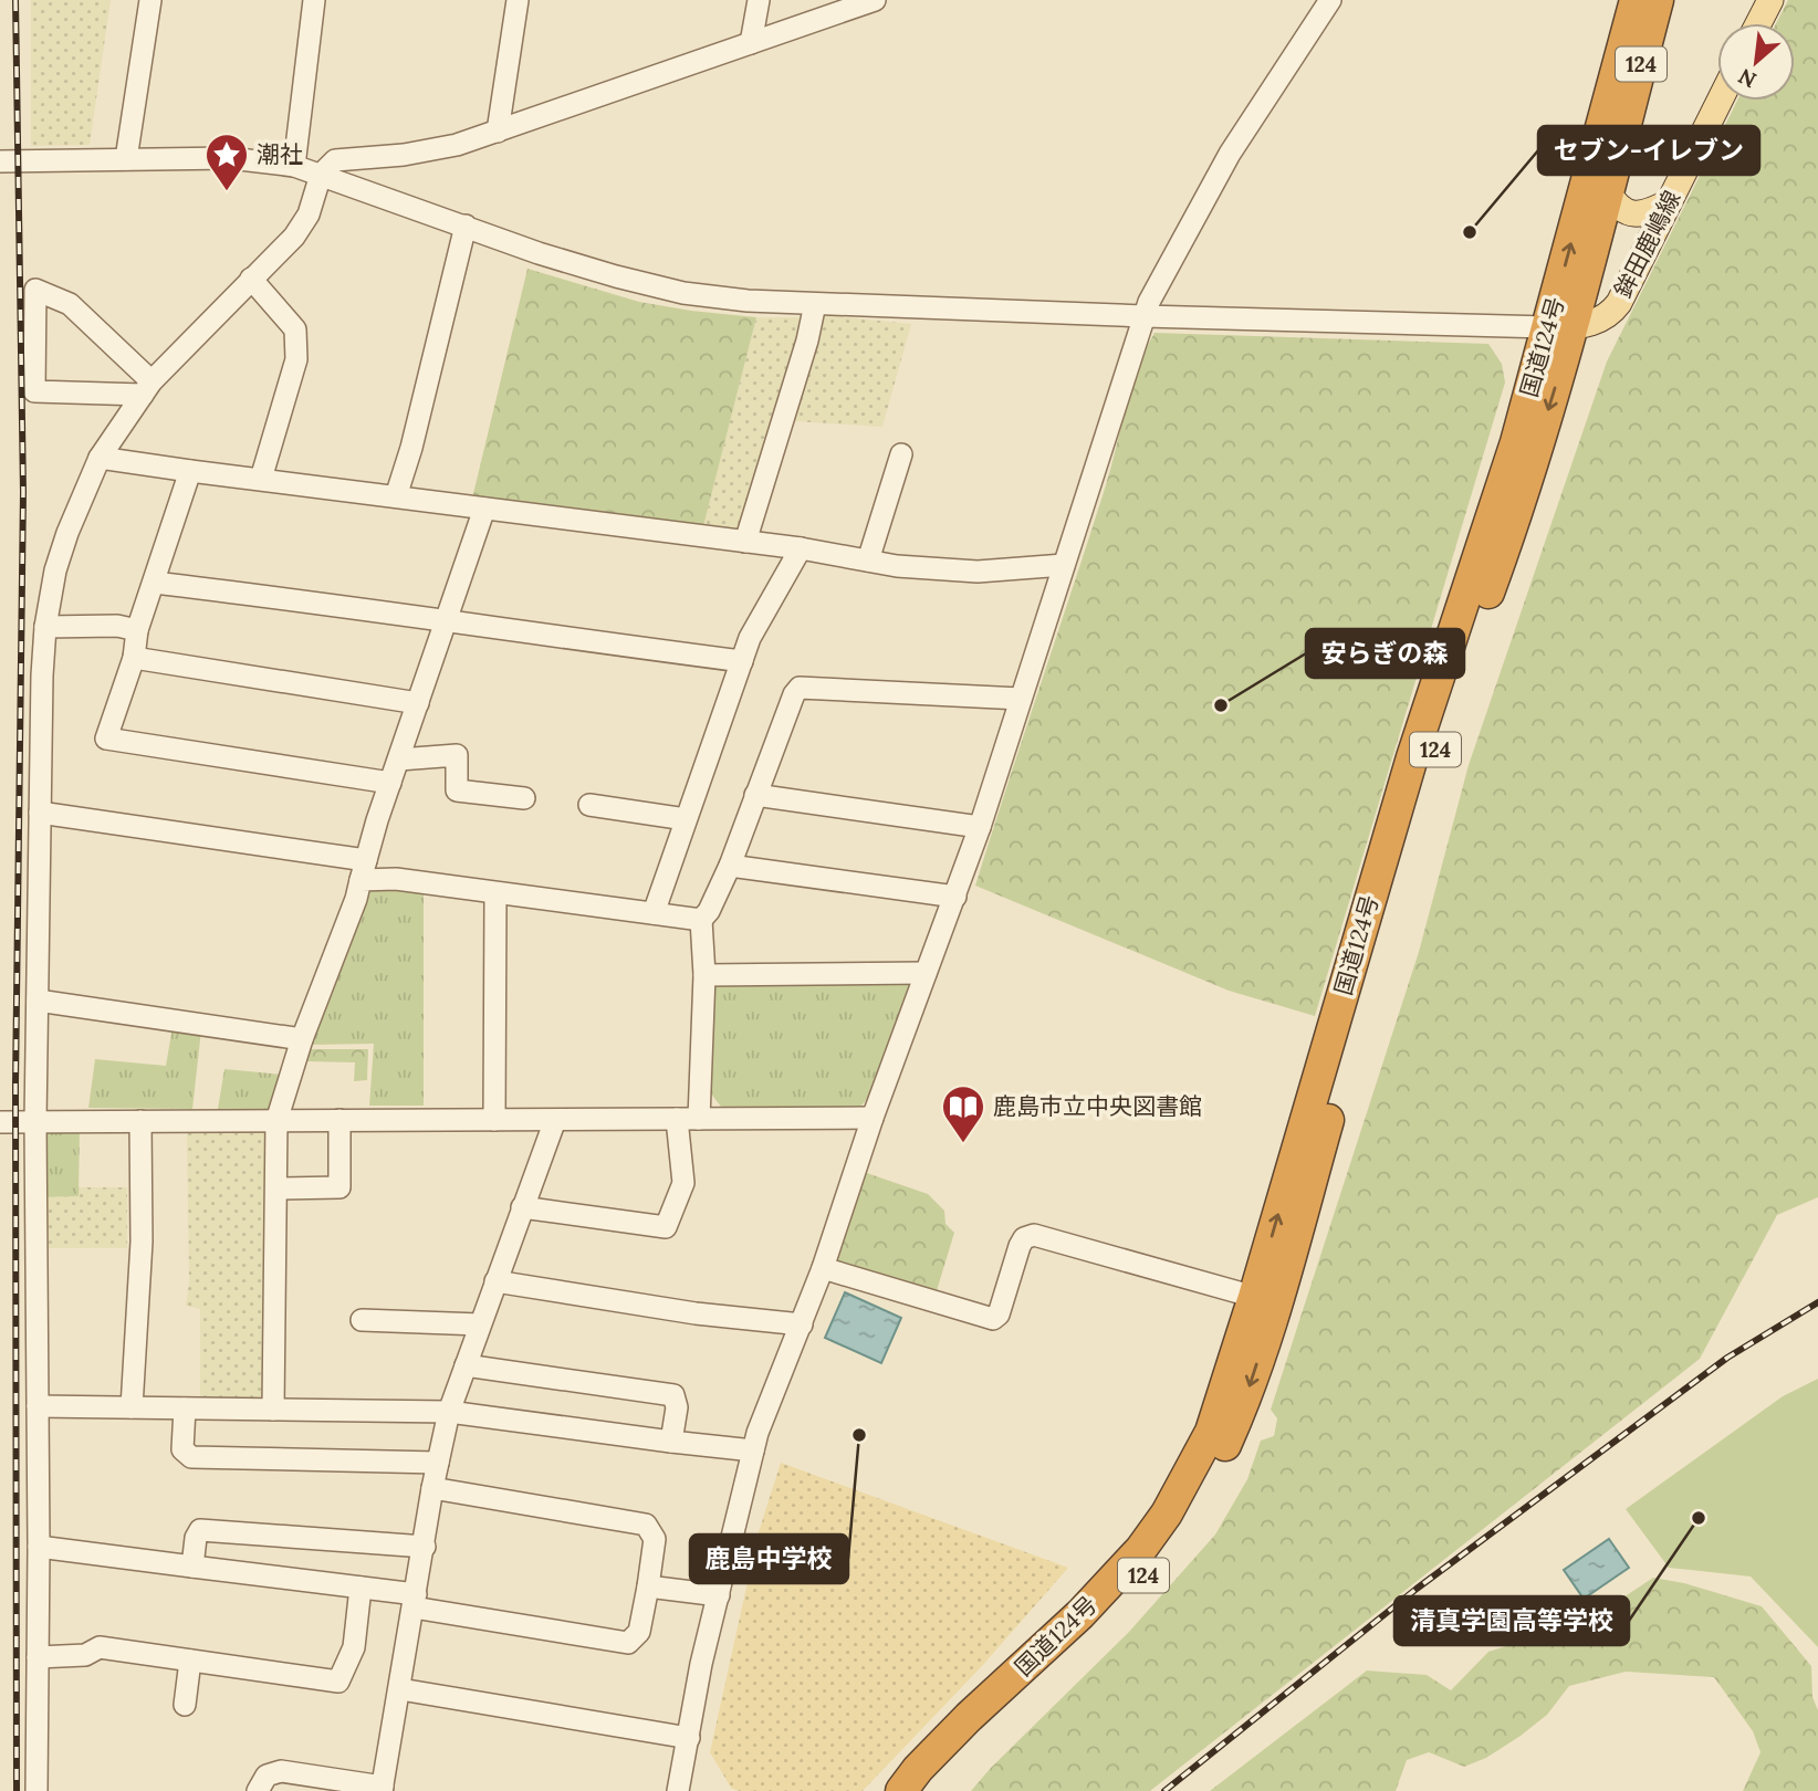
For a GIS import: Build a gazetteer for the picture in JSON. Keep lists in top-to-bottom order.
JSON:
{
  "streets": {
    "highway": ["124", "国道124号"],
    "main road": ["鉾田鹿嶋線"]
  },
  "crossings": [
    ["鉾田鹿嶋線", "国道124号"]
  ],
  "places": {
    "place": ["潮社"],
    "other": [
      "セブン-イレブン",
      "安らぎの森",
      "鹿島中学校",
      "清真学園高等学校"
    ],
    "library": ["鹿島市立中央図書館"]
  },
  "north": "bottom left"
}
